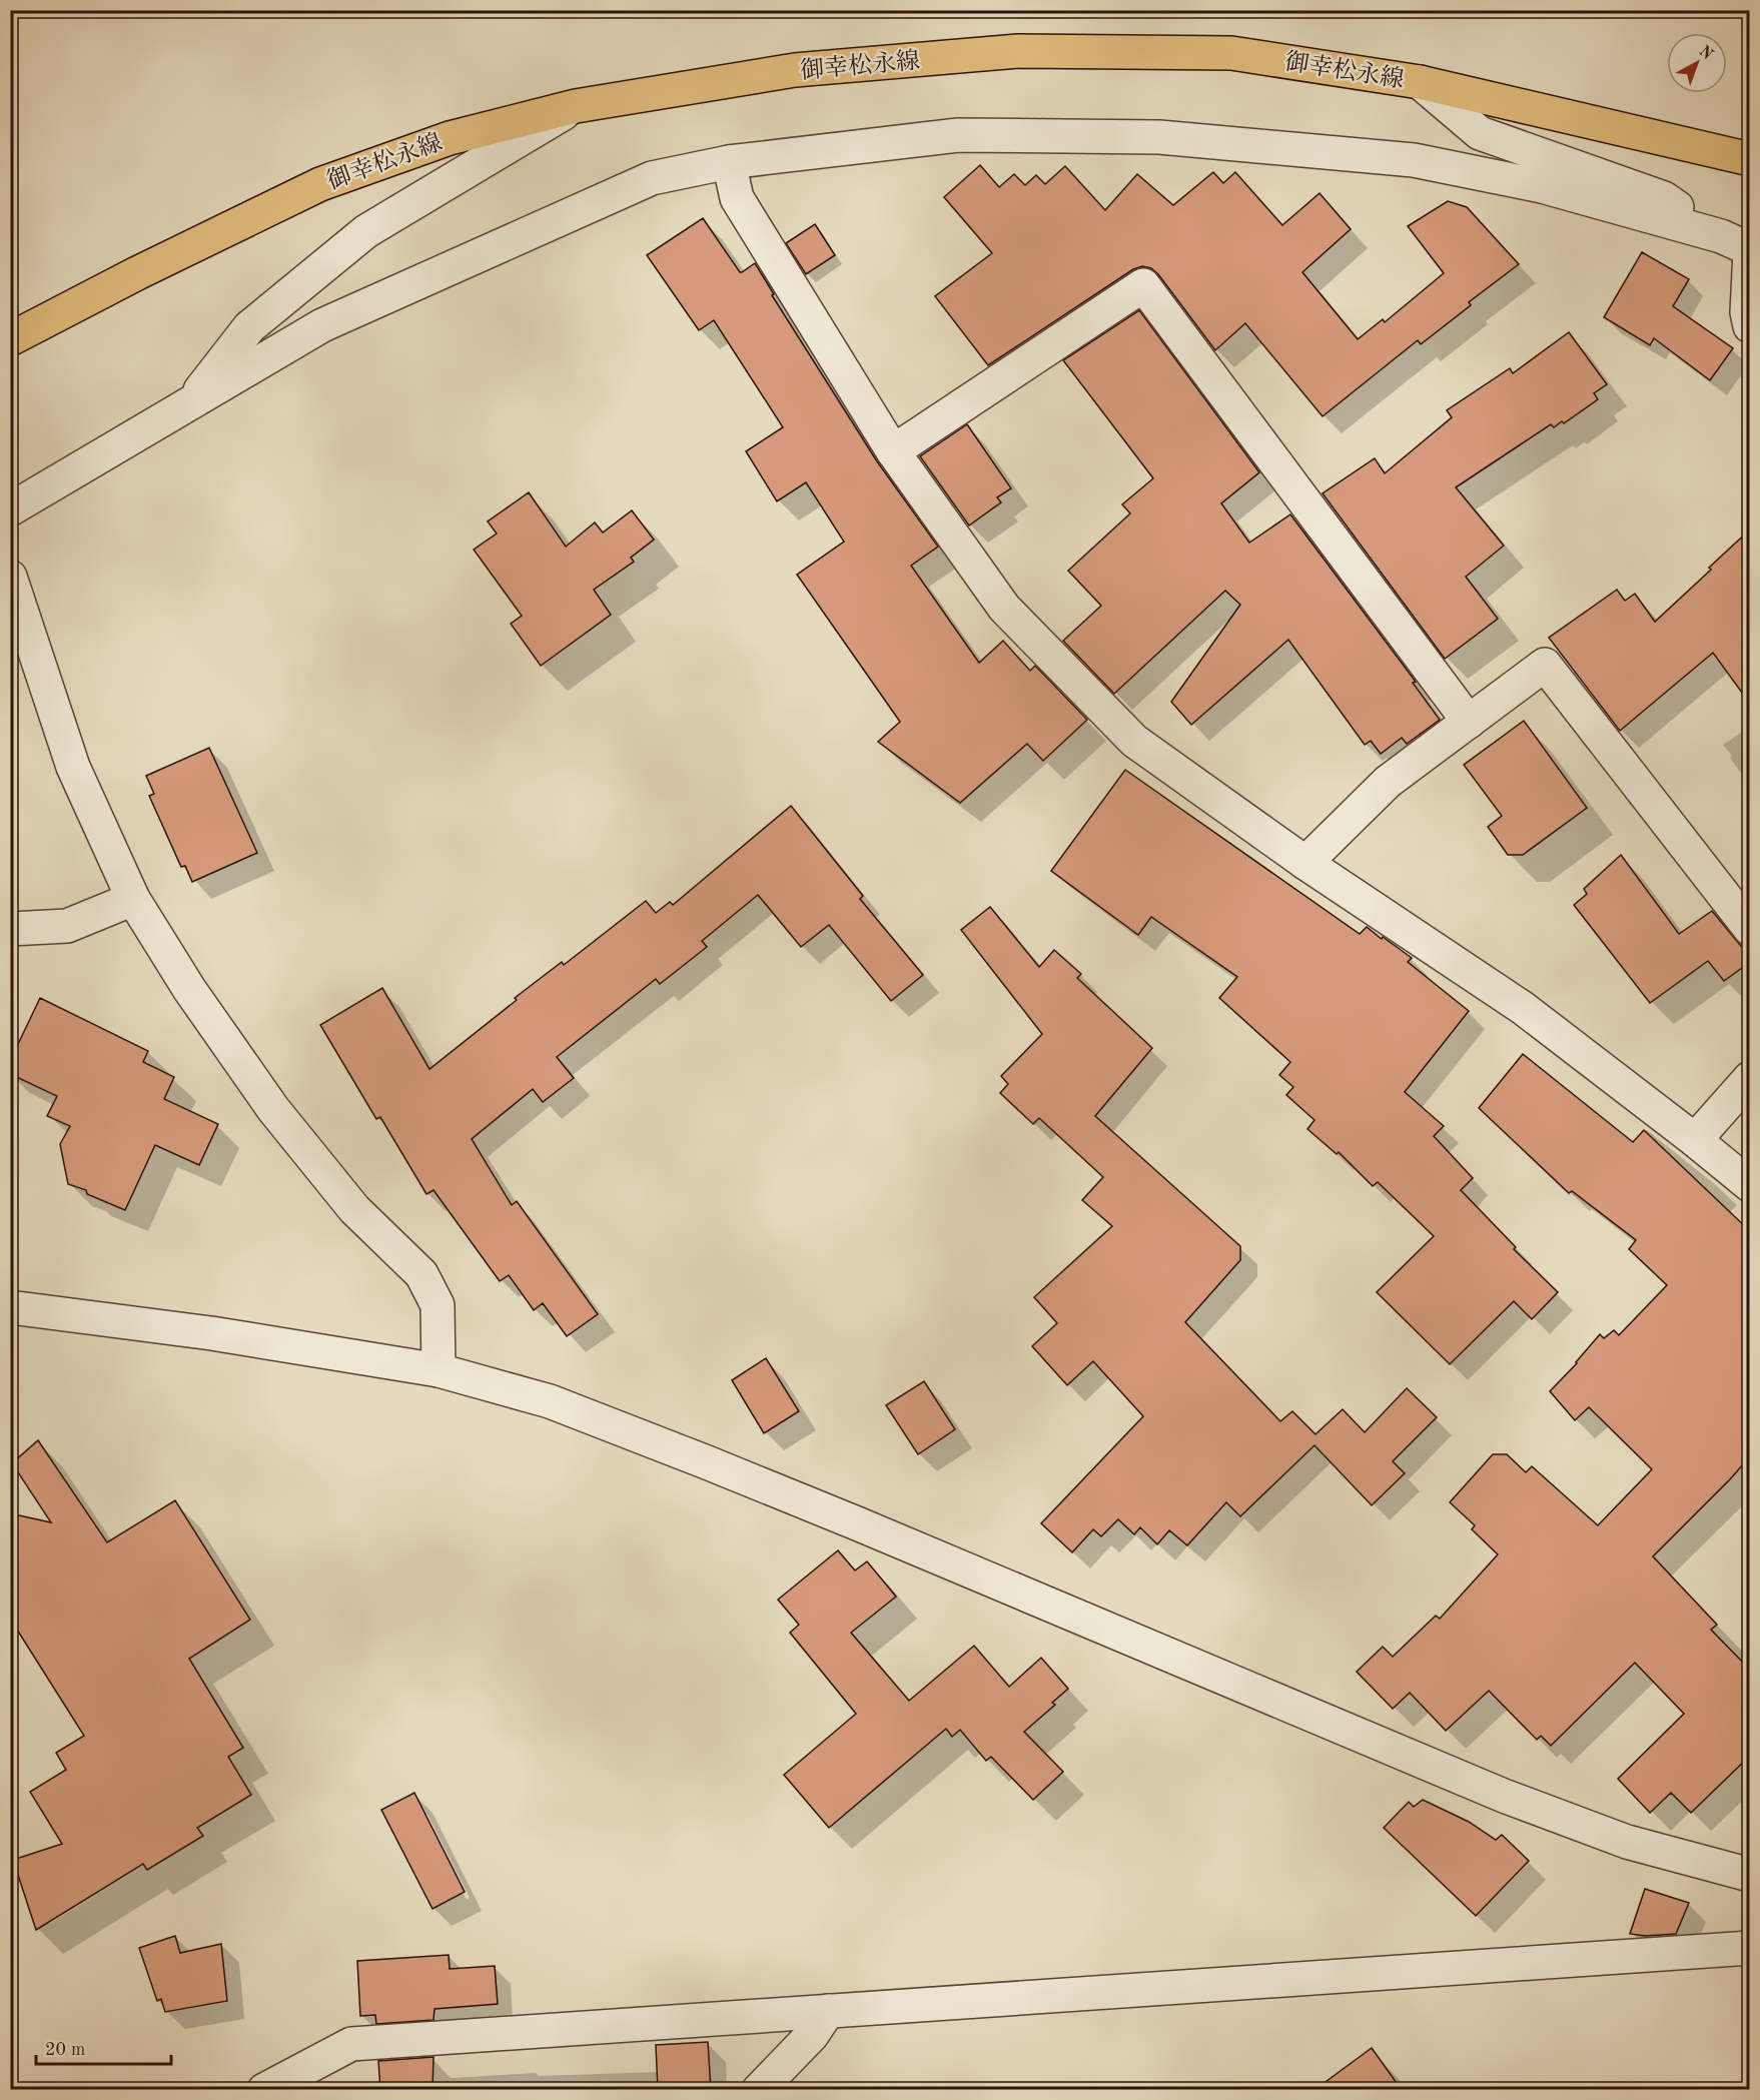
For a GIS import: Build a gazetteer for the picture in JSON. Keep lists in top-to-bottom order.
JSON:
{
  "streets": {
    "main road": ["御幸松永線"]
  },
  "scale_bar": "20 m",
  "north": "top right"
}
